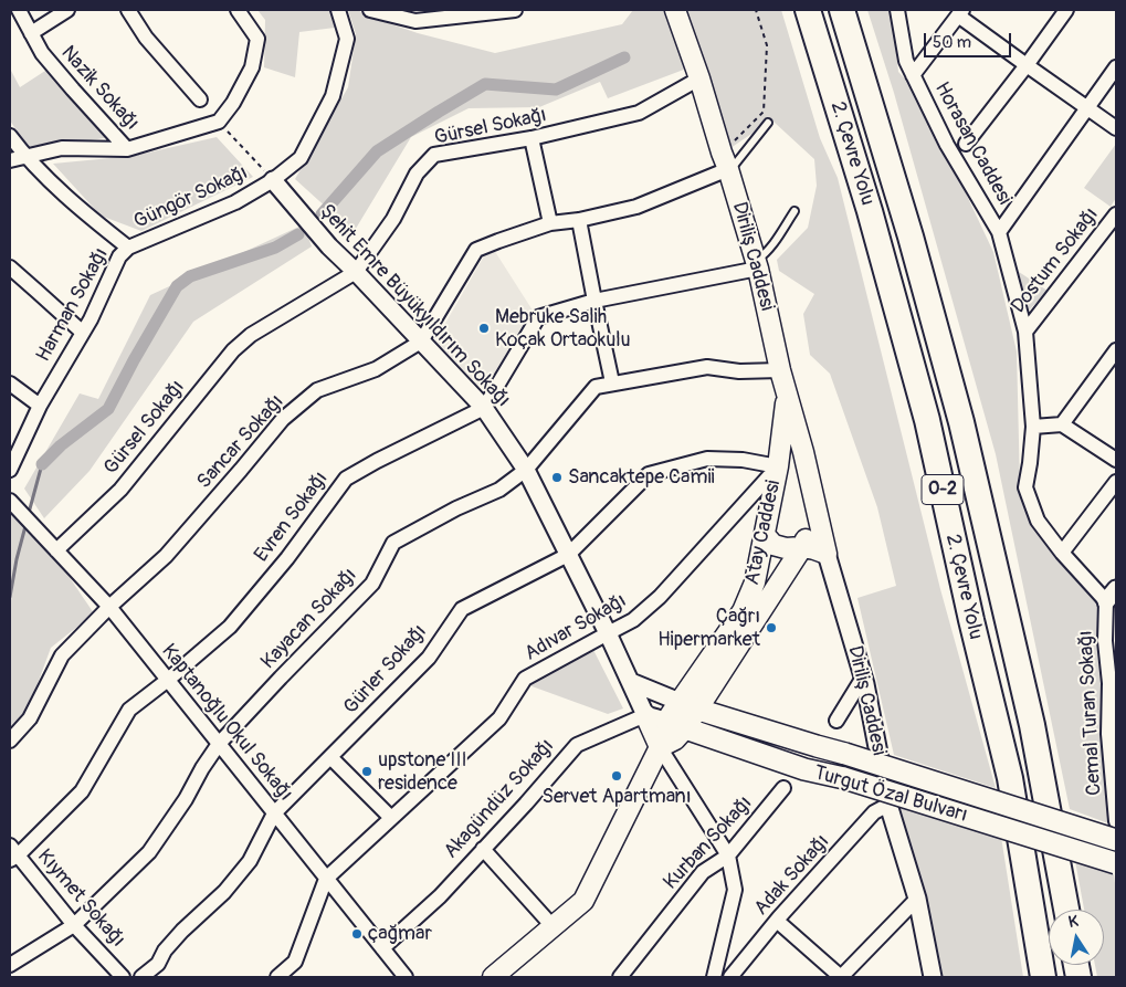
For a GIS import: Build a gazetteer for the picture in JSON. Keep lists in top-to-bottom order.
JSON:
{
  "streets": {
    "highway": ["2. Çevre Yolu", "O-2"],
    "main road": ["Diriliş Caddesi", "Atay Caddesi", "Turgut Özal Bulvarı"],
    "street": [
      "Nazik Sokağı",
      "Gürsel Sokağı",
      "Horasan Caddesi",
      "Güngör Sokağı",
      "Dostum Sokağı",
      "Harman Sokağı",
      "Şehit Emre Büyükyıldırım Sokağı",
      "Sancar Sokağı",
      "Evren Sokağı",
      "Kayacan Sokağı",
      "Adıvar Sokağı",
      "Gürler Sokağı",
      "Cemal Turan Sokağı",
      "Kaptanoğlu Okul Sokağı",
      "Akagündüz Sokağı",
      "Kurban Sokağı",
      "Adak Sokağı",
      "Kıymet Sokağı"
    ]
  },
  "crossings": [
    ["Gürsel Sokağı", "Diriliş Caddesi"],
    ["Gürsel Sokağı", "Şehit Emre Büyükyıldırım Sokağı"],
    ["Gürsel Sokağı", "Kaptanoğlu Okul Sokağı"],
    ["Horasan Caddesi", "Dostum Sokağı"],
    ["Horasan Caddesi", "Cemal Turan Sokağı"],
    ["Güngör Sokağı", "Harman Sokağı"],
    ["Güngör Sokağı", "Şehit Emre Büyükyıldırım Sokağı"],
    ["Diriliş Caddesi", "Sancar Sokağı"],
    ["Diriliş Caddesi", "Atay Caddesi"],
    ["Diriliş Caddesi", "Kayacan Sokağı"],
    ["Diriliş Caddesi", "Adak Sokağı"],
    ["Şehit Emre Büyükyıldırım Sokağı", "Sancar Sokağı"],
    ["Şehit Emre Büyükyıldırım Sokağı", "Evren Sokağı"],
    ["Şehit Emre Büyükyıldırım Sokağı", "Kayacan Sokağı"],
    ["Şehit Emre Büyükyıldırım Sokağı", "Adıvar Sokağı"],
    ["Şehit Emre Büyükyıldırım Sokağı", "Gürler Sokağı"],
    ["Şehit Emre Büyükyıldırım Sokağı", "Akagündüz Sokağı"],
    ["Sancar Sokağı", "Kaptanoğlu Okul Sokağı"],
    ["Evren Sokağı", "Kaptanoğlu Okul Sokağı"],
    ["Evren Sokağı", "Kıymet Sokağı"],
    ["Atay Caddesi", "Adıvar Sokağı"],
    ["Atay Caddesi", "Gürler Sokağı"],
    ["Atay Caddesi", "Turgut Özal Bulvarı"],
    ["Kayacan Sokağı", "Kaptanoğlu Okul Sokağı"],
    ["Kayacan Sokağı", "Kıymet Sokağı"],
    ["Adıvar Sokağı", "Gürler Sokağı"],
    ["Adıvar Sokağı", "Kaptanoğlu Okul Sokağı"],
    ["Gürler Sokağı", "Kaptanoğlu Okul Sokağı"],
    ["Kaptanoğlu Okul Sokağı", "Akagündüz Sokağı"]
  ],
  "places": [
    "Mebruke Salih Koçak Ortaokulu",
    "Sancaktepe Camii",
    "Çağrı Hipermarket",
    "upstone III residence",
    "Servet Apartmanı",
    "çağmar"
  ],
  "scale_bar": "50 m",
  "north": "top"
}
